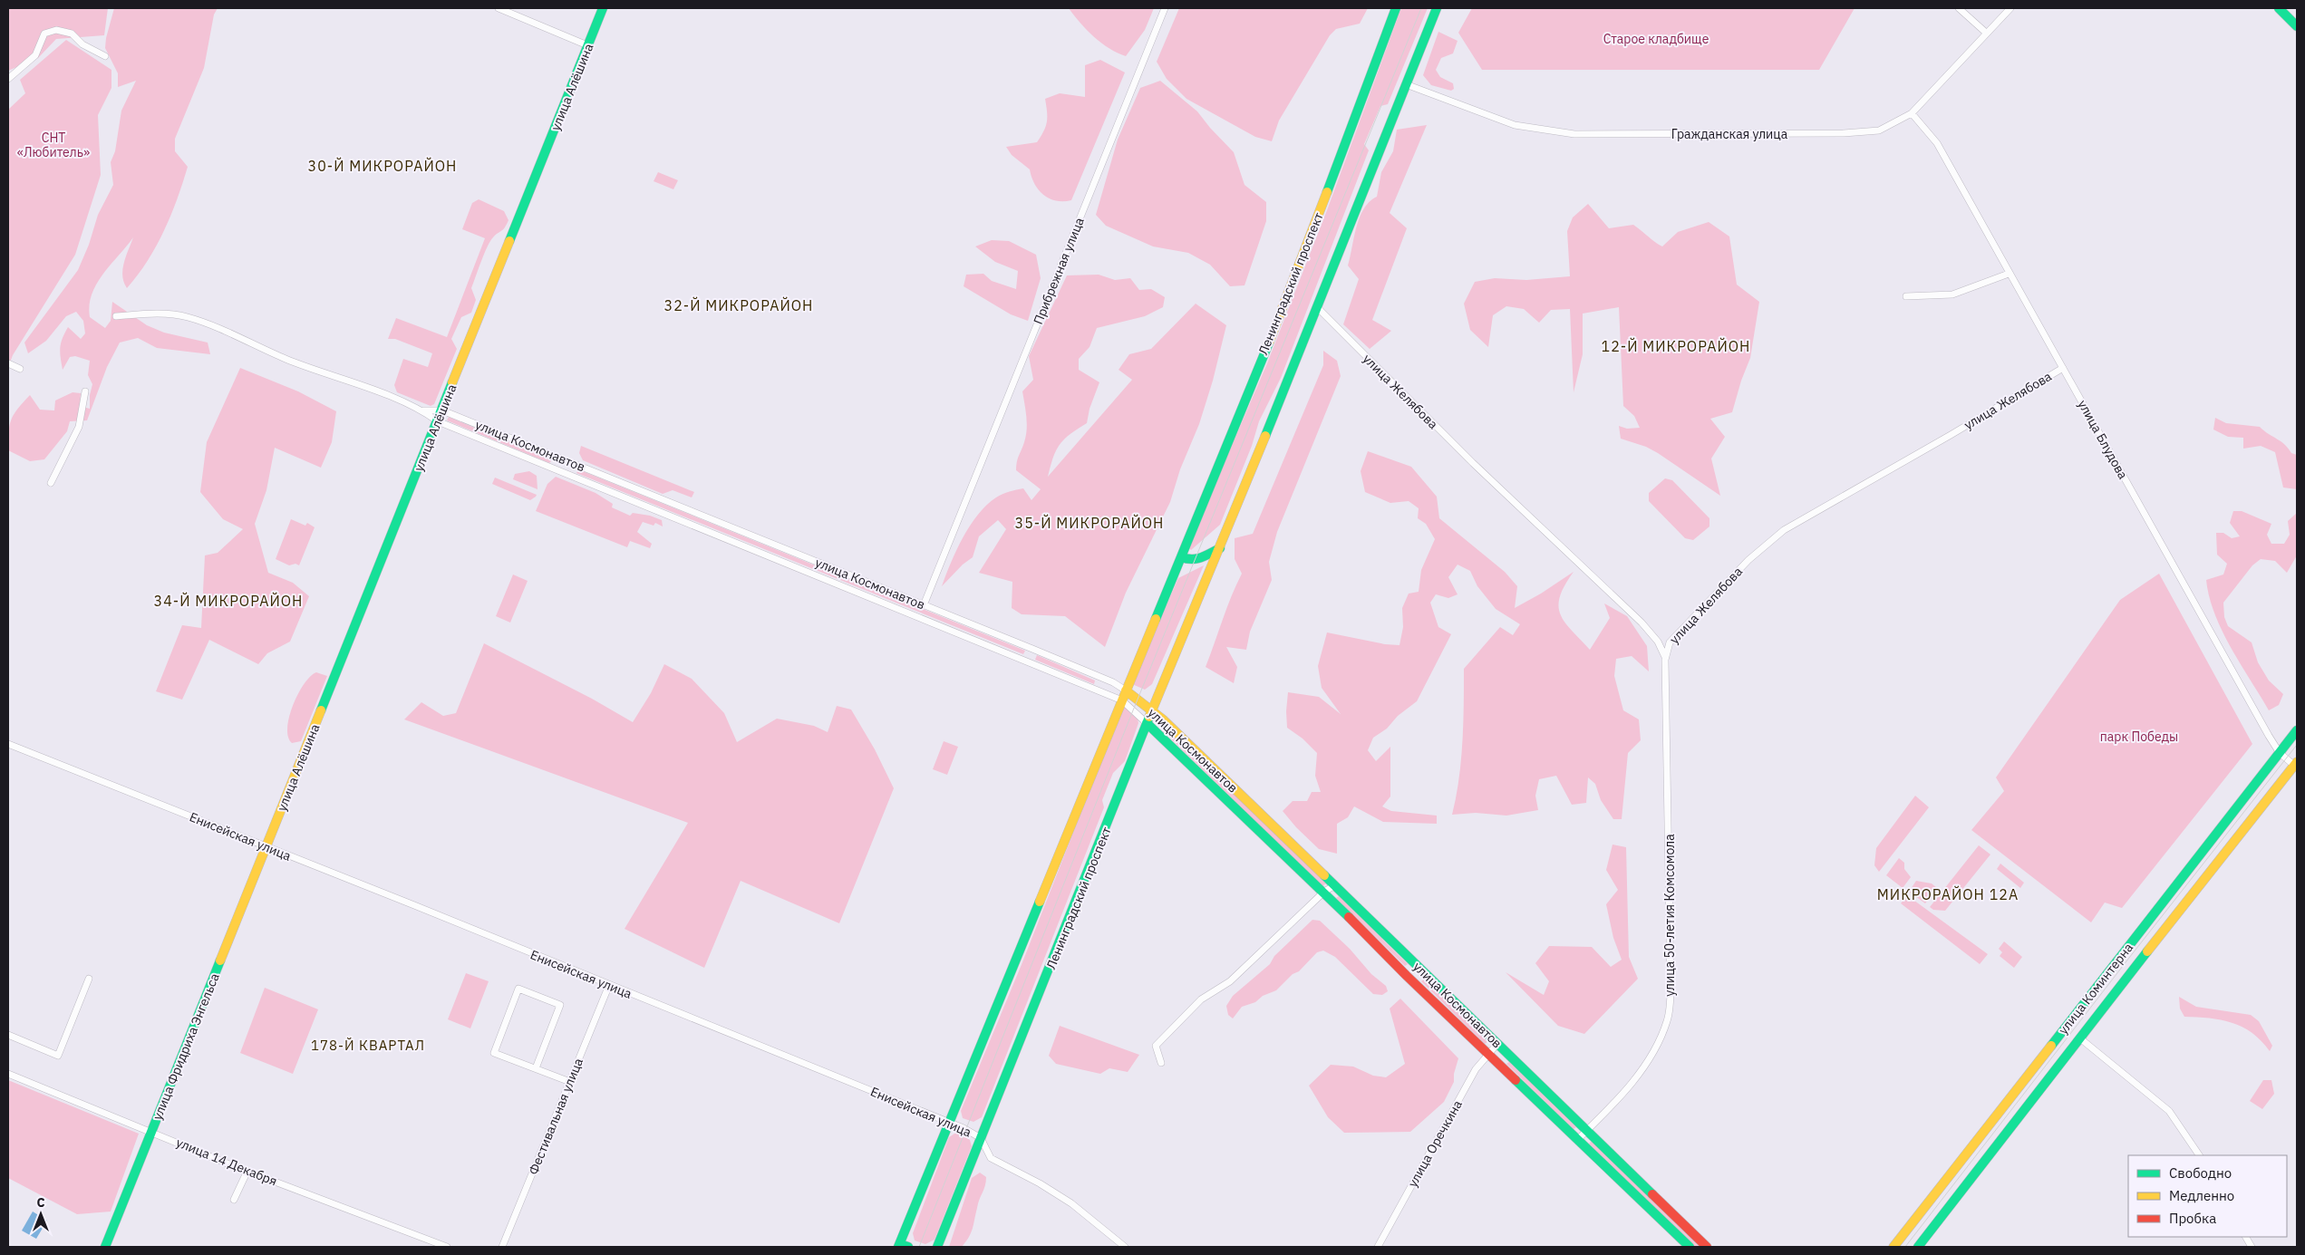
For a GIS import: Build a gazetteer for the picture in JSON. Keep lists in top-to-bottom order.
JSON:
{
  "streets": {
    "street": [
      "улица Алёшина",
      "Гражданская улица",
      "Прибрежная улица",
      "Ленинградский проспект",
      "улица Желябова",
      "улица Блудова",
      "улица Космонавтов",
      "Енисейская улица",
      "улица 50-летия Комсомола",
      "улица Коминтерна",
      "улица Фридриха Энгельса",
      "Фестивальная улица",
      "улица Оречкина",
      "улица 14 Декабря"
    ]
  },
  "crossings": [
    ["улица Алёшина", "улица Космонавтов"],
    ["улица Алёшина", "Енисейская улица"],
    ["улица Алёшина", "улица Фридриха Энгельса"],
    ["Гражданская улица", "Ленинградский проспект"],
    ["Гражданская улица", "улица Блудова"],
    ["Прибрежная улица", "улица Космонавтов"],
    ["Ленинградский проспект", "улица Желябова"],
    ["Ленинградский проспект", "улица Космонавтов"],
    ["Ленинградский проспект", "Енисейская улица"],
    ["улица Желябова", "улица Блудова"],
    ["улица Желябова", "улица 50-летия Комсомола"],
    ["улица Блудова", "улица Коминтерна"],
    ["улица Космонавтов", "улица 50-летия Комсомола"],
    ["улица Космонавтов", "улица Оречкина"],
    ["Енисейская улица", "улица Фридриха Энгельса"],
    ["Енисейская улица", "Фестивальная улица"],
    ["улица Фридриха Энгельса", "улица 14 Декабря"]
  ],
  "districts": [
    "30-Й МИКРОРАЙОН",
    "32-Й МИКРОРАЙОН",
    "12-Й МИКРОРАЙОН",
    "35-Й МИКРОРАЙОН",
    "34-Й МИКРОРАЙОН",
    "МИКРОРАЙОН 12А",
    "178-Й КВАРТАЛ"
  ],
  "parks": ["Старое кладбище", "СНТ «Любитель»", "парк Победы"],
  "legend": ["Свободно", "Медленно", "Пробка"],
  "north": "top"
}
